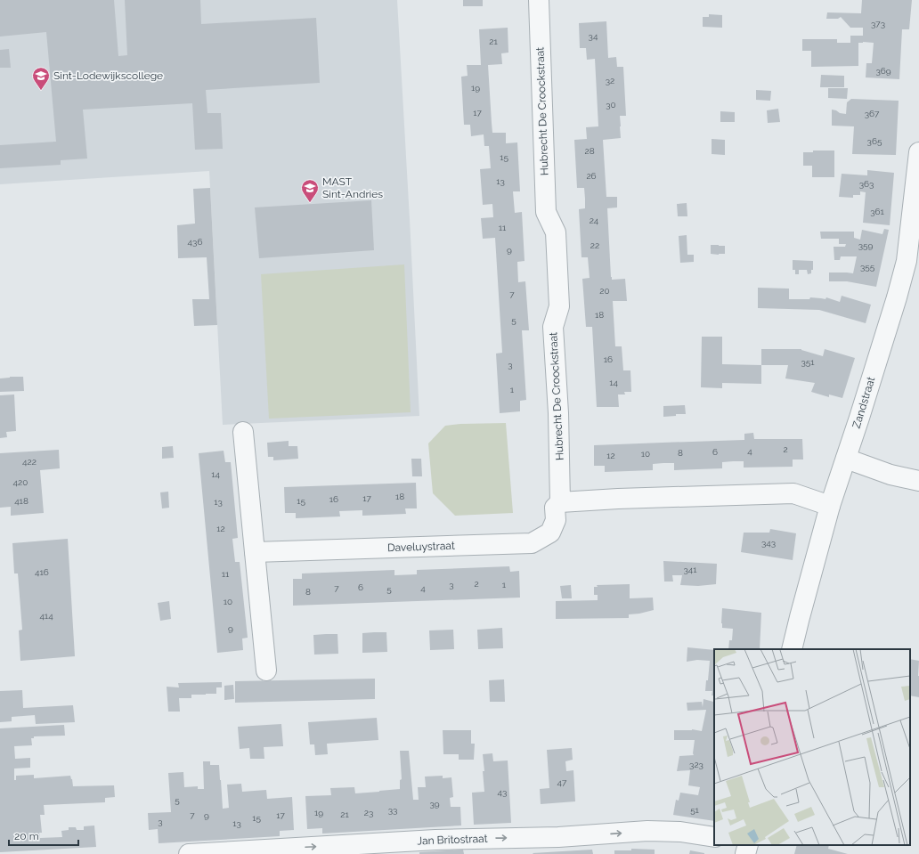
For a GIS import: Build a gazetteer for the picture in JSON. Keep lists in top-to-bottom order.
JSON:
{
  "streets": {
    "street": [
      "Hubrecht De Croockstraat",
      "Zandstraat",
      "Daveluystraat",
      "Jan Britostraat"
    ]
  },
  "crossings": [
    ["Hubrecht De Croockstraat", "Daveluystraat"]
  ],
  "one_way": ["Jan Britostraat"],
  "places": {
    "school or university": ["Sint-Lodewijkscollege", "MAST Sint-Andries"]
  },
  "house_numbers": [
    "373",
    "34",
    "21",
    "369",
    "32",
    "19",
    "30",
    "17",
    "367",
    "365",
    "28",
    "15",
    "26",
    "13",
    "363",
    "361",
    "24",
    "11",
    "436",
    "22",
    "359",
    "9",
    "355",
    "20",
    "7",
    "18",
    "5",
    "16",
    "351",
    "3",
    "14",
    "1",
    "2",
    "4",
    "6",
    "8",
    "10",
    "12",
    "422",
    "14",
    "420",
    "18",
    "17",
    "16",
    "418",
    "15",
    "13",
    "12",
    "343",
    "341",
    "416",
    "11",
    "2",
    "3",
    "1",
    "6",
    "7",
    "4",
    "5",
    "8",
    "10",
    "414",
    "9",
    "323",
    "47",
    "43",
    "5",
    "39",
    "33",
    "51",
    "19",
    "23",
    "21",
    "7",
    "9",
    "17",
    "15",
    "3",
    "13"
  ],
  "scale_bar": "20 m"
}
